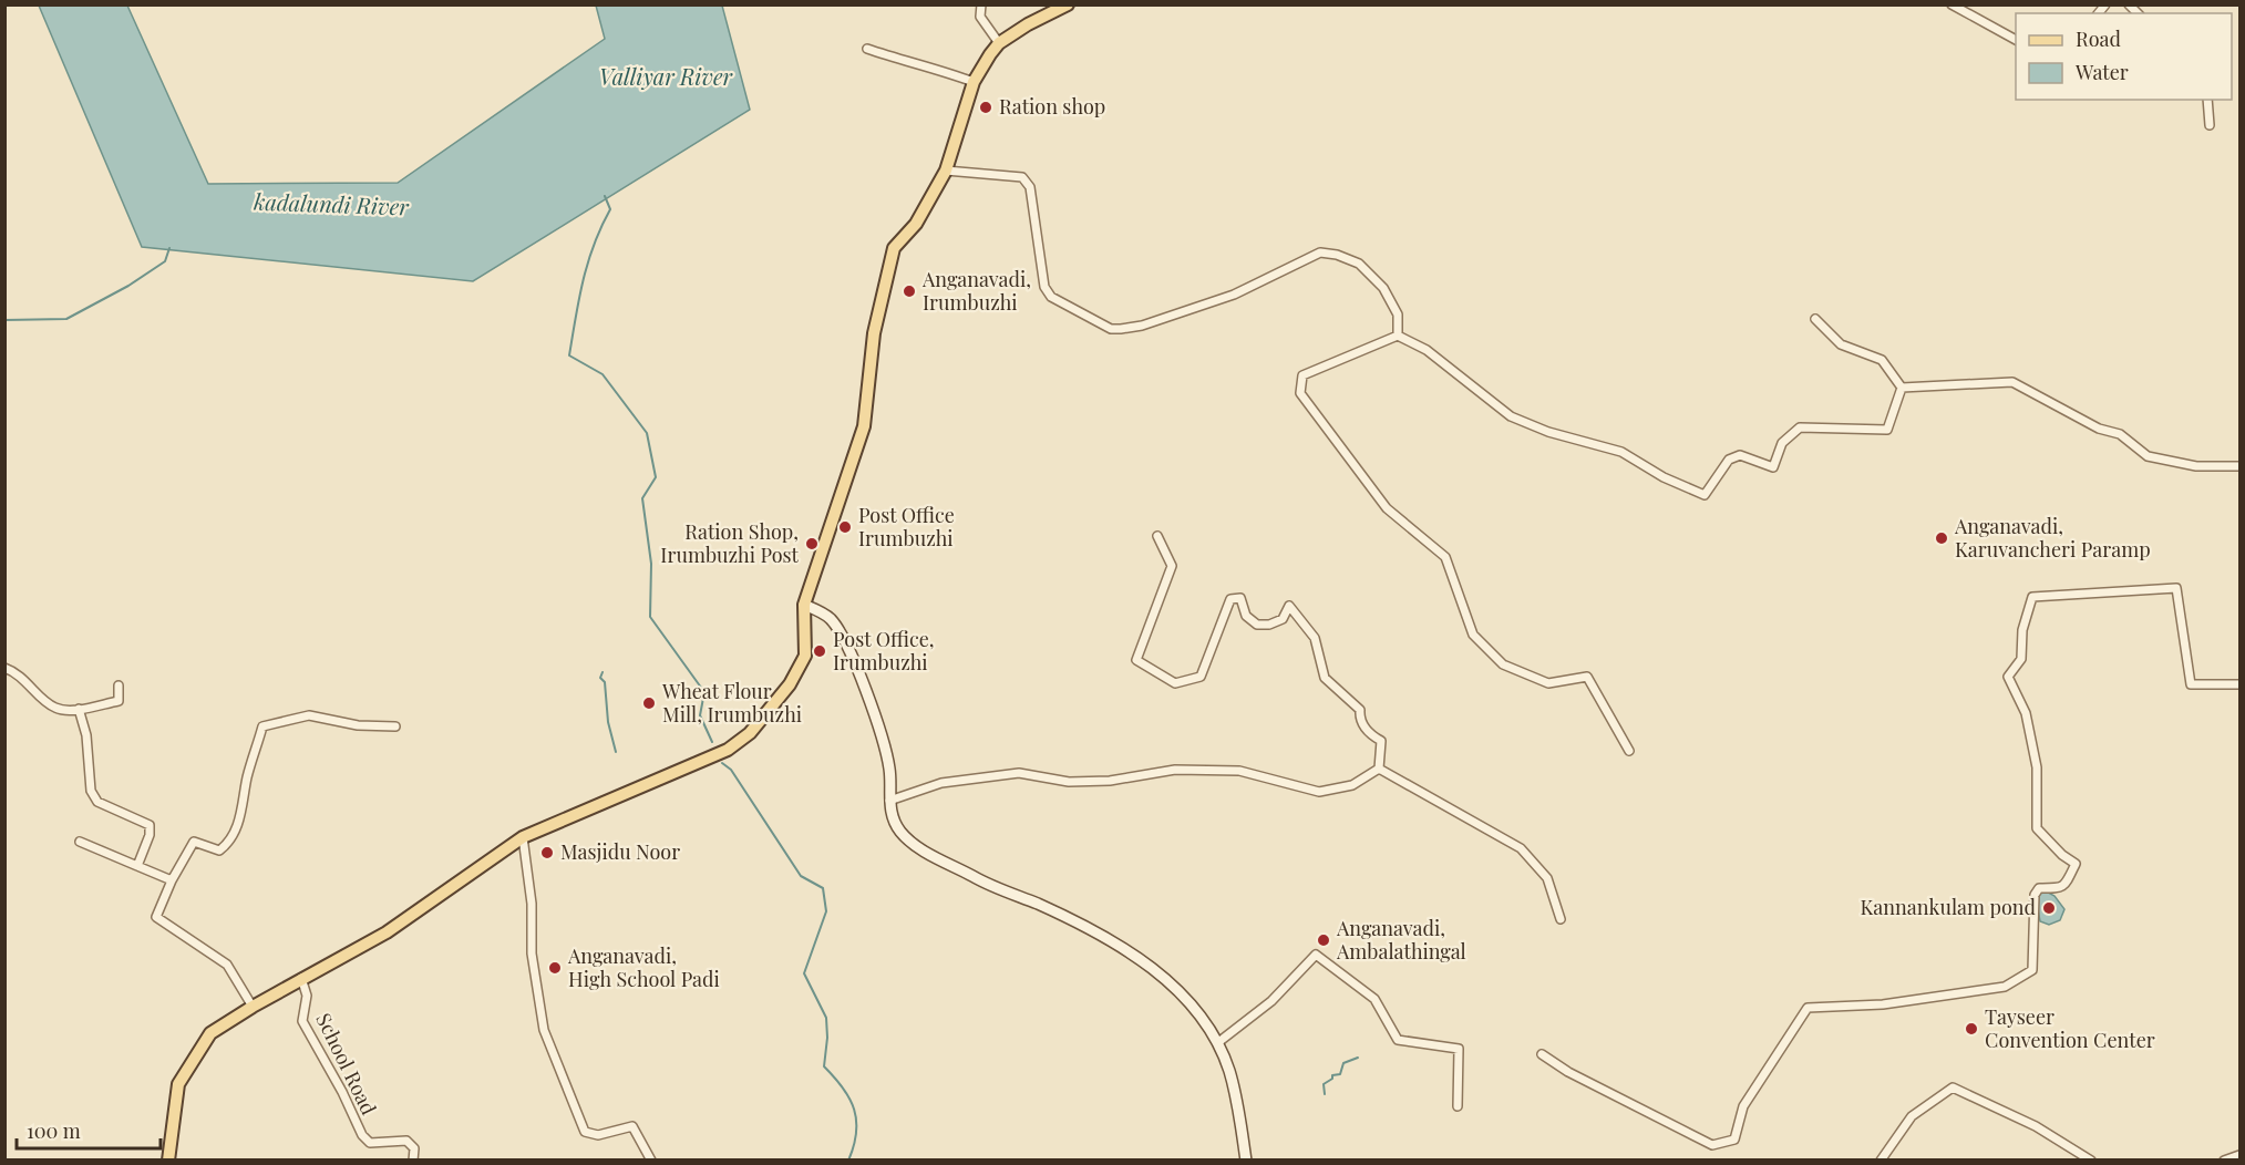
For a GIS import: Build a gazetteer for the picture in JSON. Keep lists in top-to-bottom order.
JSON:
{
  "streets": {
    "street": ["School Road"]
  },
  "water": ["Valliyar River", "kadalundi River"],
  "places": [
    "Ration shop",
    "Anganavadi, Irumbuzhi",
    "Post Office Irumbuzhi",
    "Anganavadi, Karuvancheri Paramp",
    "Ration Shop, Irumbuzhi Post",
    "Post Office, Irumbuzhi",
    "Wheat Flour Mill, Irumbuzhi",
    "Masjidu Noor",
    "Kannankulam pond",
    "Anganavadi, Ambalathingal",
    "Anganavadi, High School Padi",
    "Tayseer Convention Center"
  ],
  "legend": ["Road", "Water"],
  "scale_bar": "100 m"
}
